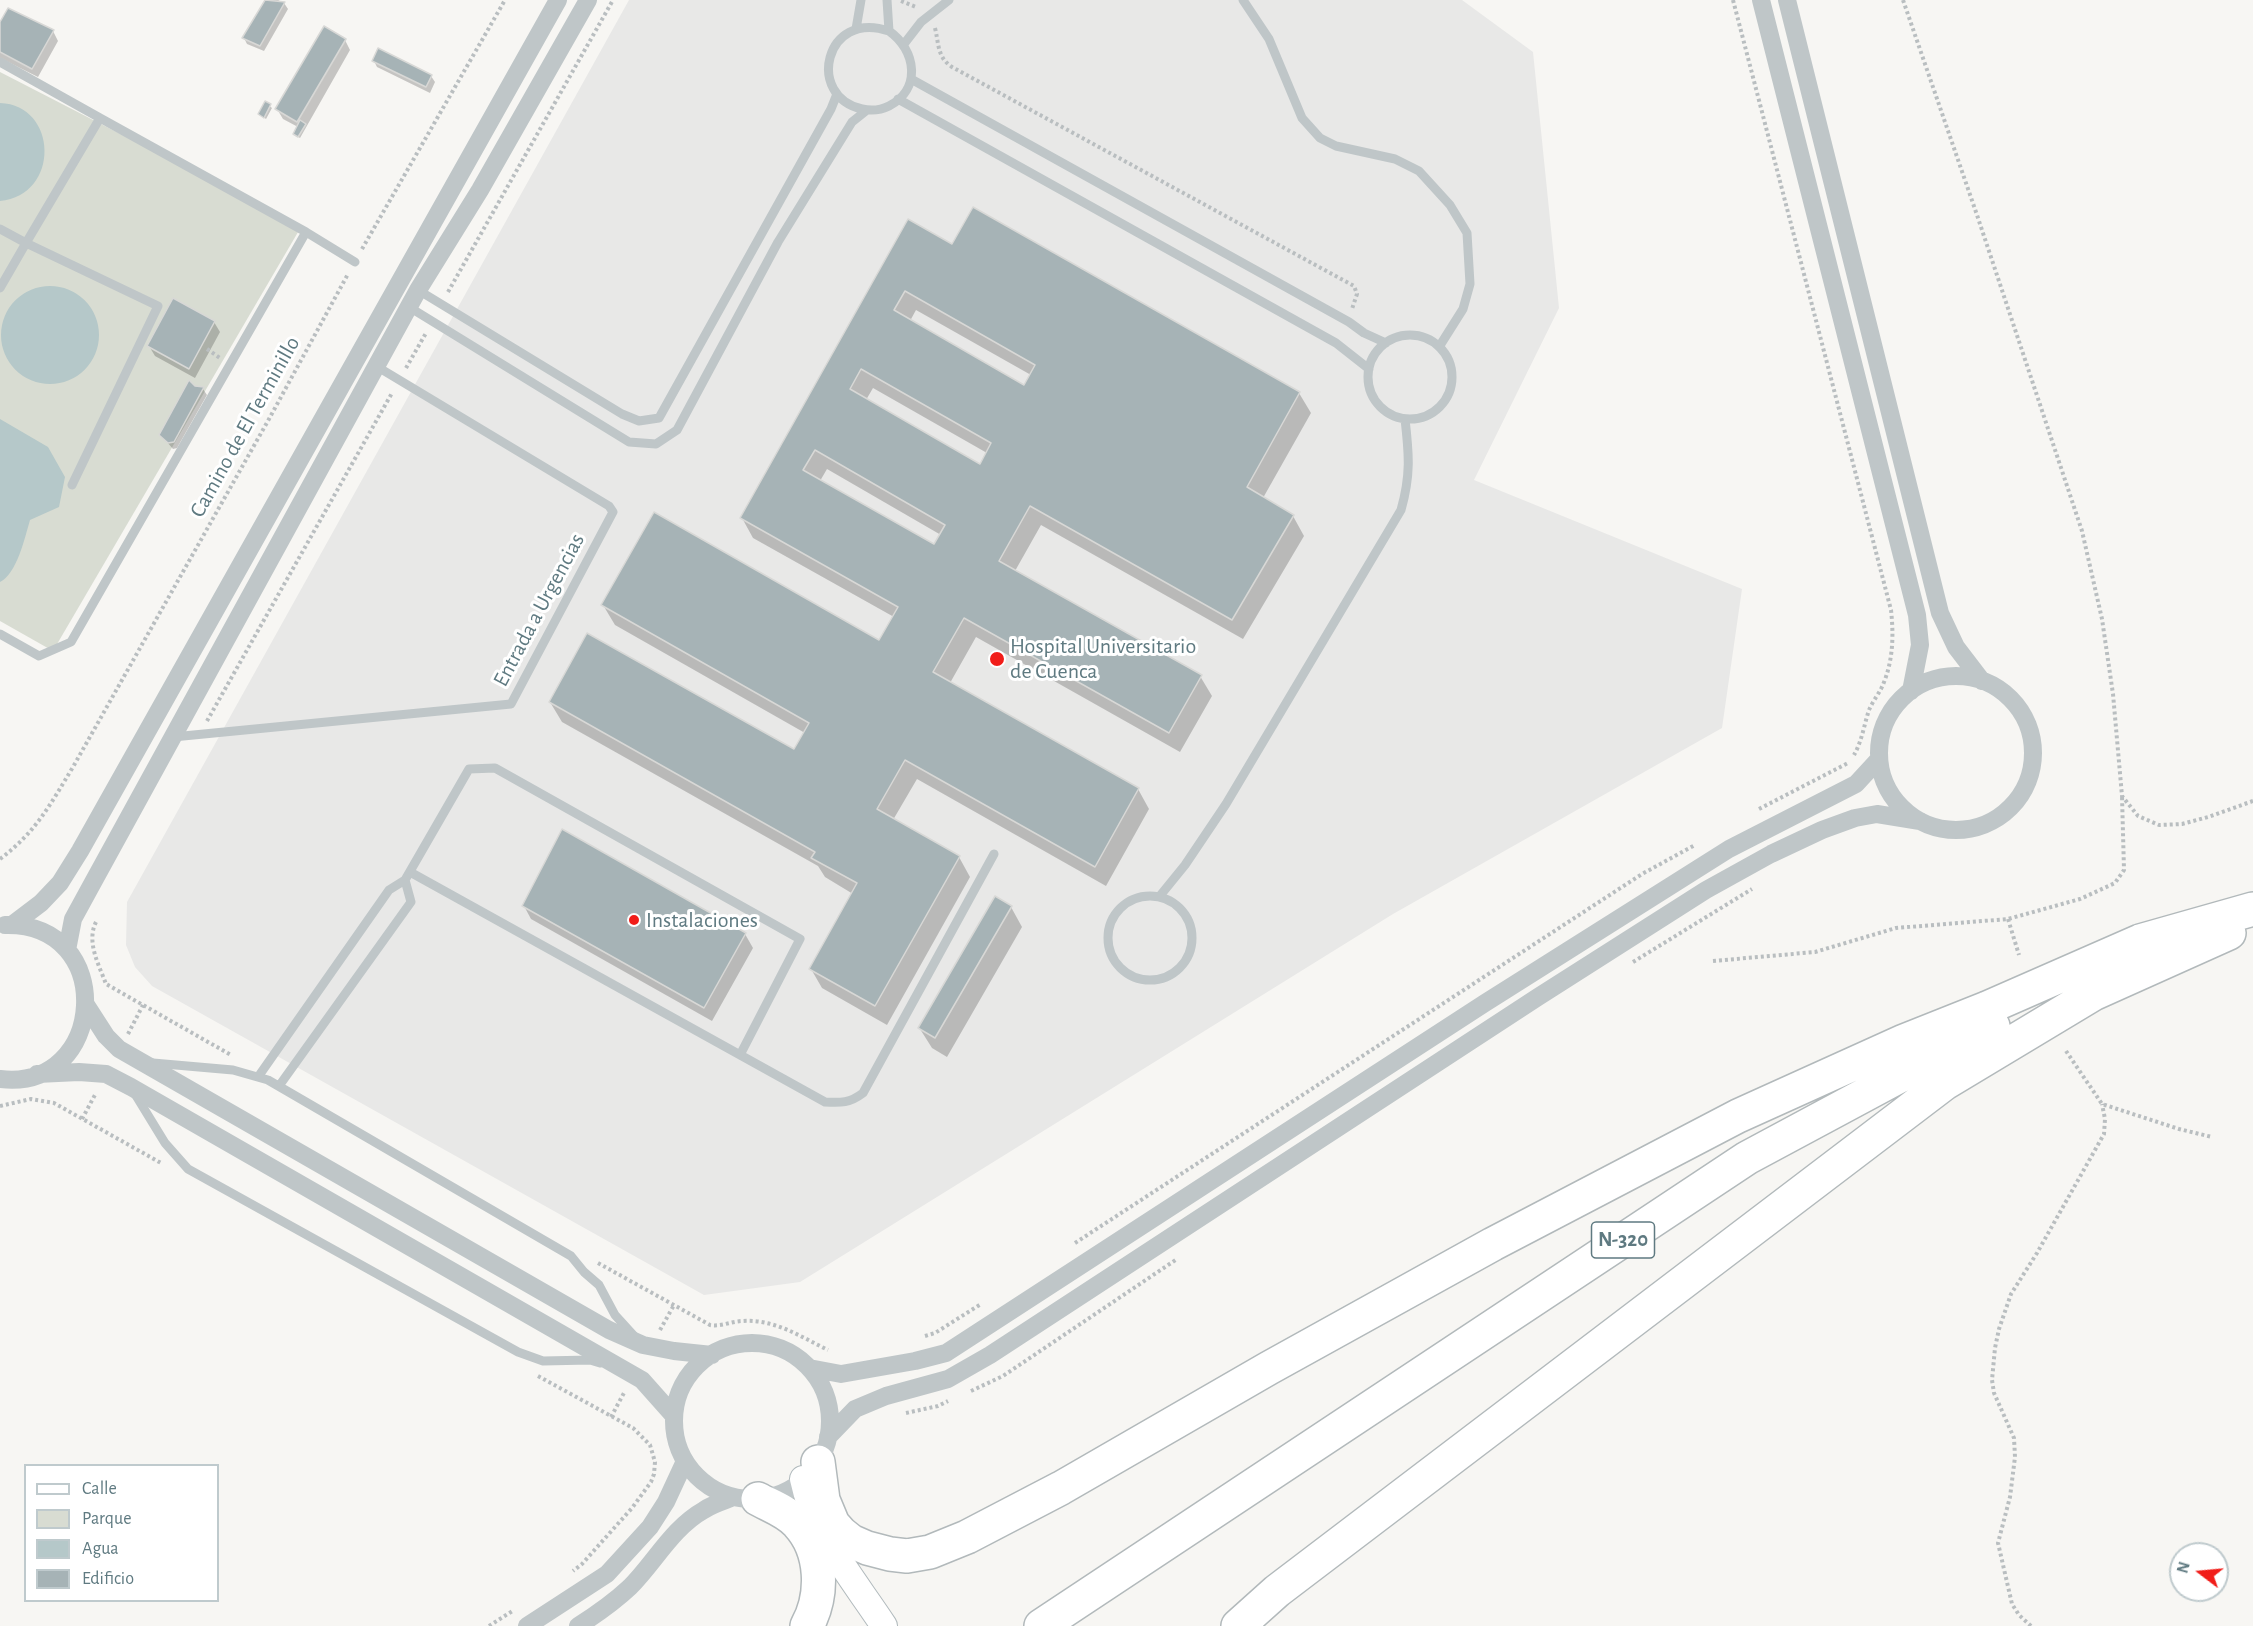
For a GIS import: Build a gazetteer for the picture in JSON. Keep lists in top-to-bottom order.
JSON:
{
  "streets": {
    "highway": ["N-320"],
    "lane": ["Entrada a Urgencias"],
    "path": ["Camino de El Terminillo"]
  },
  "places": ["Hospital Universitario de Cuenca", "Instalaciones"],
  "legend": [
    "Calle",
    "Parque",
    "Agua",
    "Edificio"
  ],
  "north": "left"
}
